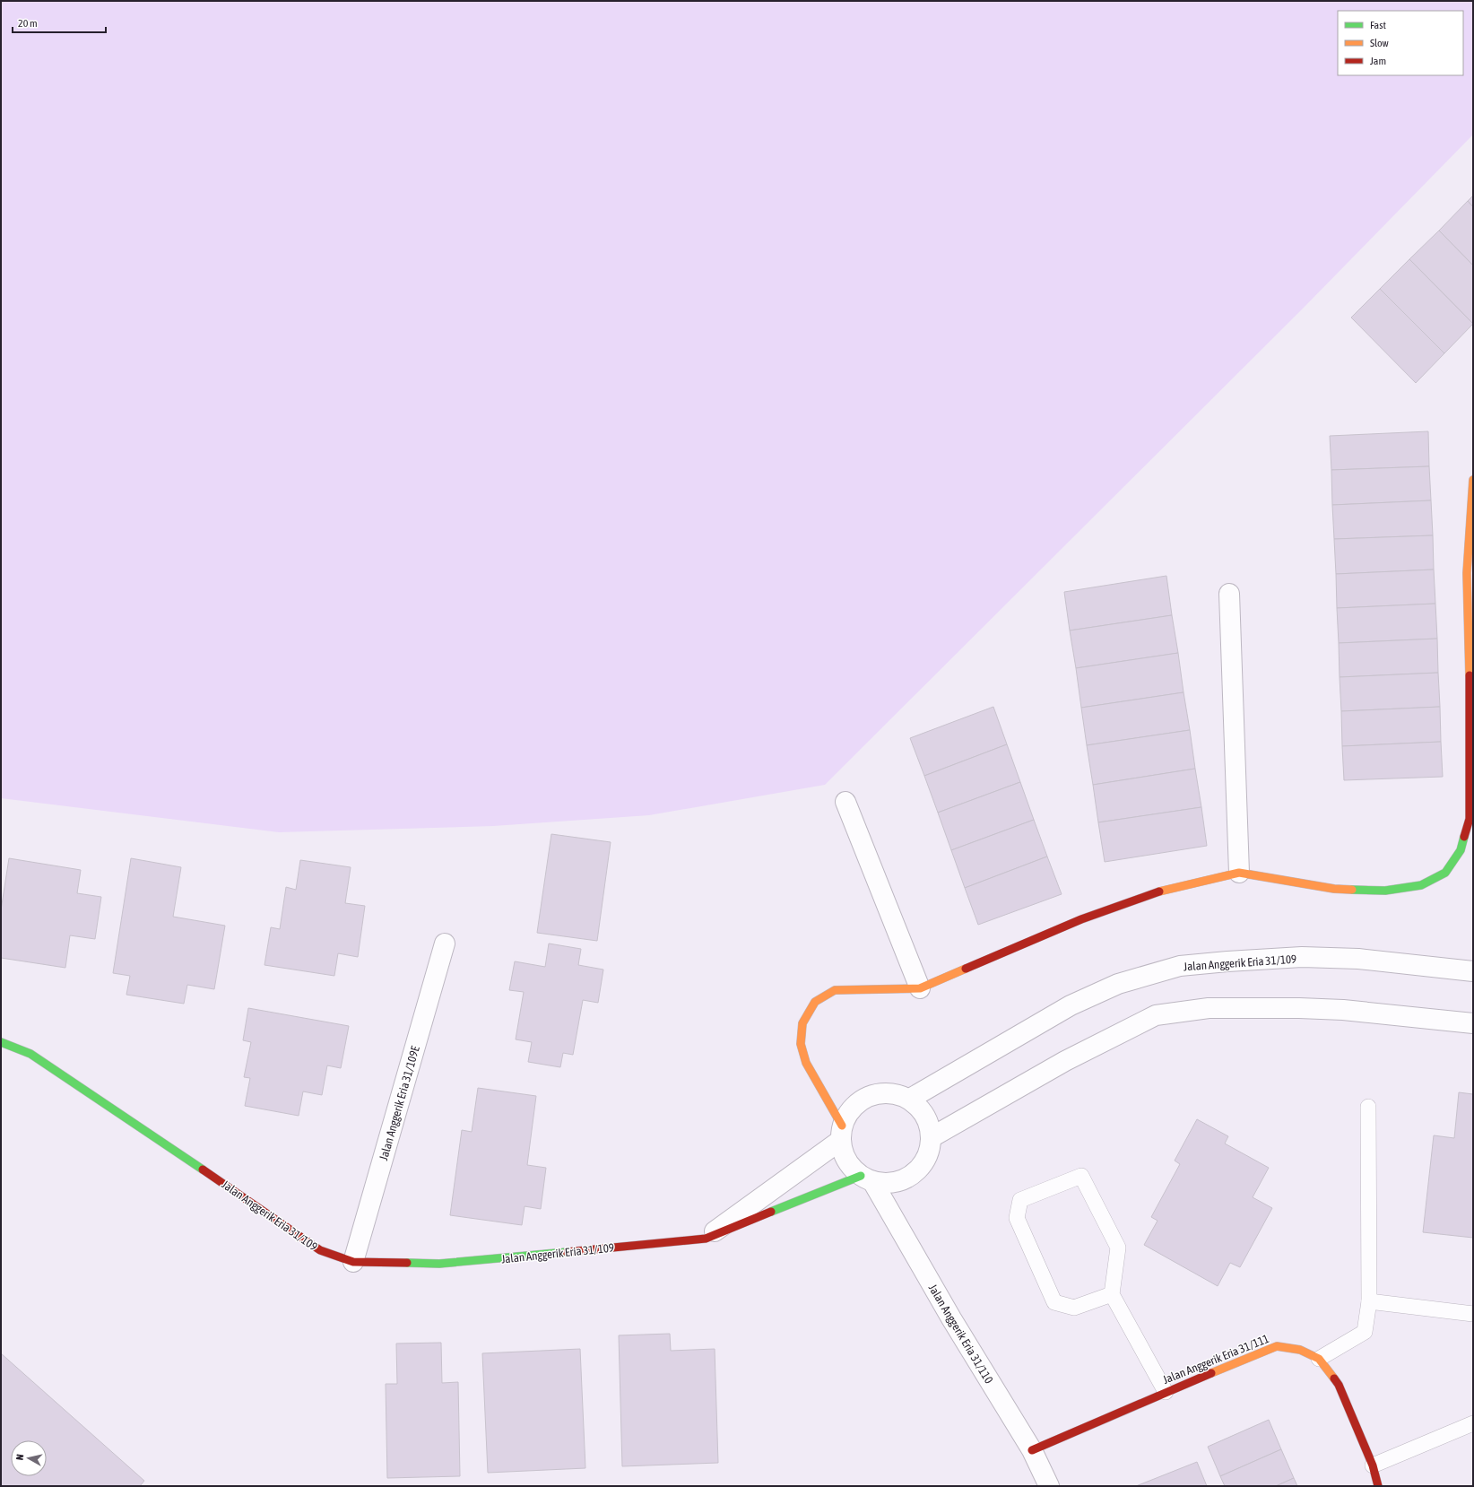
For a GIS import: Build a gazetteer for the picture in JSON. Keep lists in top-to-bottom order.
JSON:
{
  "streets": {
    "street": [
      "Jalan Anggerik Eria 31/109",
      "Jalan Anggerik Eria 31/109E",
      "Jalan Anggerik Eria 31/110",
      "Jalan Anggerik Eria 31/111"
    ]
  },
  "crossings": [
    ["Jalan Anggerik Eria 31/109", "Jalan Anggerik Eria 31/109E"],
    ["Jalan Anggerik Eria 31/109", "Jalan Anggerik Eria 31/110"],
    ["Jalan Anggerik Eria 31/110", "Jalan Anggerik Eria 31/111"]
  ],
  "legend": ["Fast", "Slow", "Jam"],
  "scale_bar": "20 m",
  "north": "left"
}
